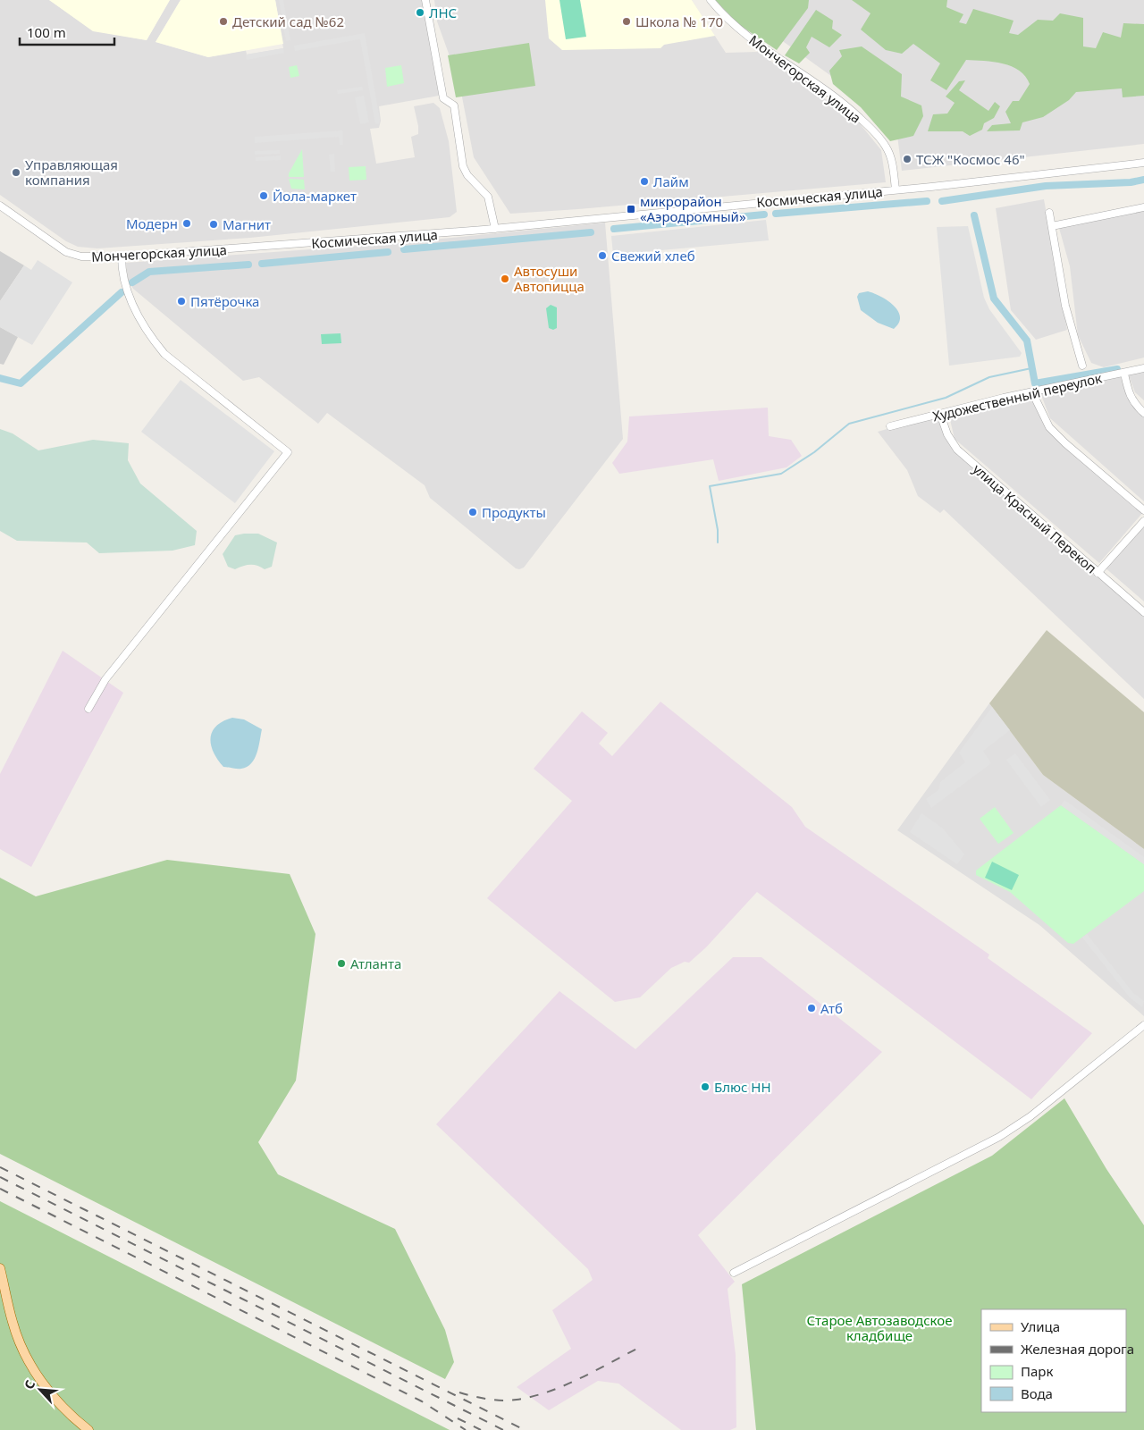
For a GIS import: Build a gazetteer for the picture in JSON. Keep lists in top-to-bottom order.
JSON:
{
  "streets": {
    "street": [
      "Мончегорская улица",
      "Космическая улица",
      "Художественный переулок",
      "улица Красный Перекоп"
    ]
  },
  "crossings": [
    ["Мончегорская улица", "Космическая улица"],
    ["Художественный переулок", "улица Красный Перекоп"]
  ],
  "parks": ["Старое Автозаводское кладбище"],
  "places": {
    "other": [
      "ЛНС",
      "Детский сад №62",
      "Школа № 170",
      "ТСЖ \"Космос 46\"",
      "Управляющая компания",
      "Лайм",
      "Йола-маркет",
      "Модерн",
      "Магнит",
      "Свежий хлеб",
      "Автосуши Автопицца",
      "Пятёрочка",
      "Продукты",
      "Атланта",
      "Атб",
      "Блюс НН"
    ],
    "transit": ["микрорайон «Аэродромный»"]
  },
  "legend": [
    "Улица",
    "Железная дорога",
    "Парк",
    "Вода"
  ],
  "scale_bar": "100 m",
  "north": "top left"
}
